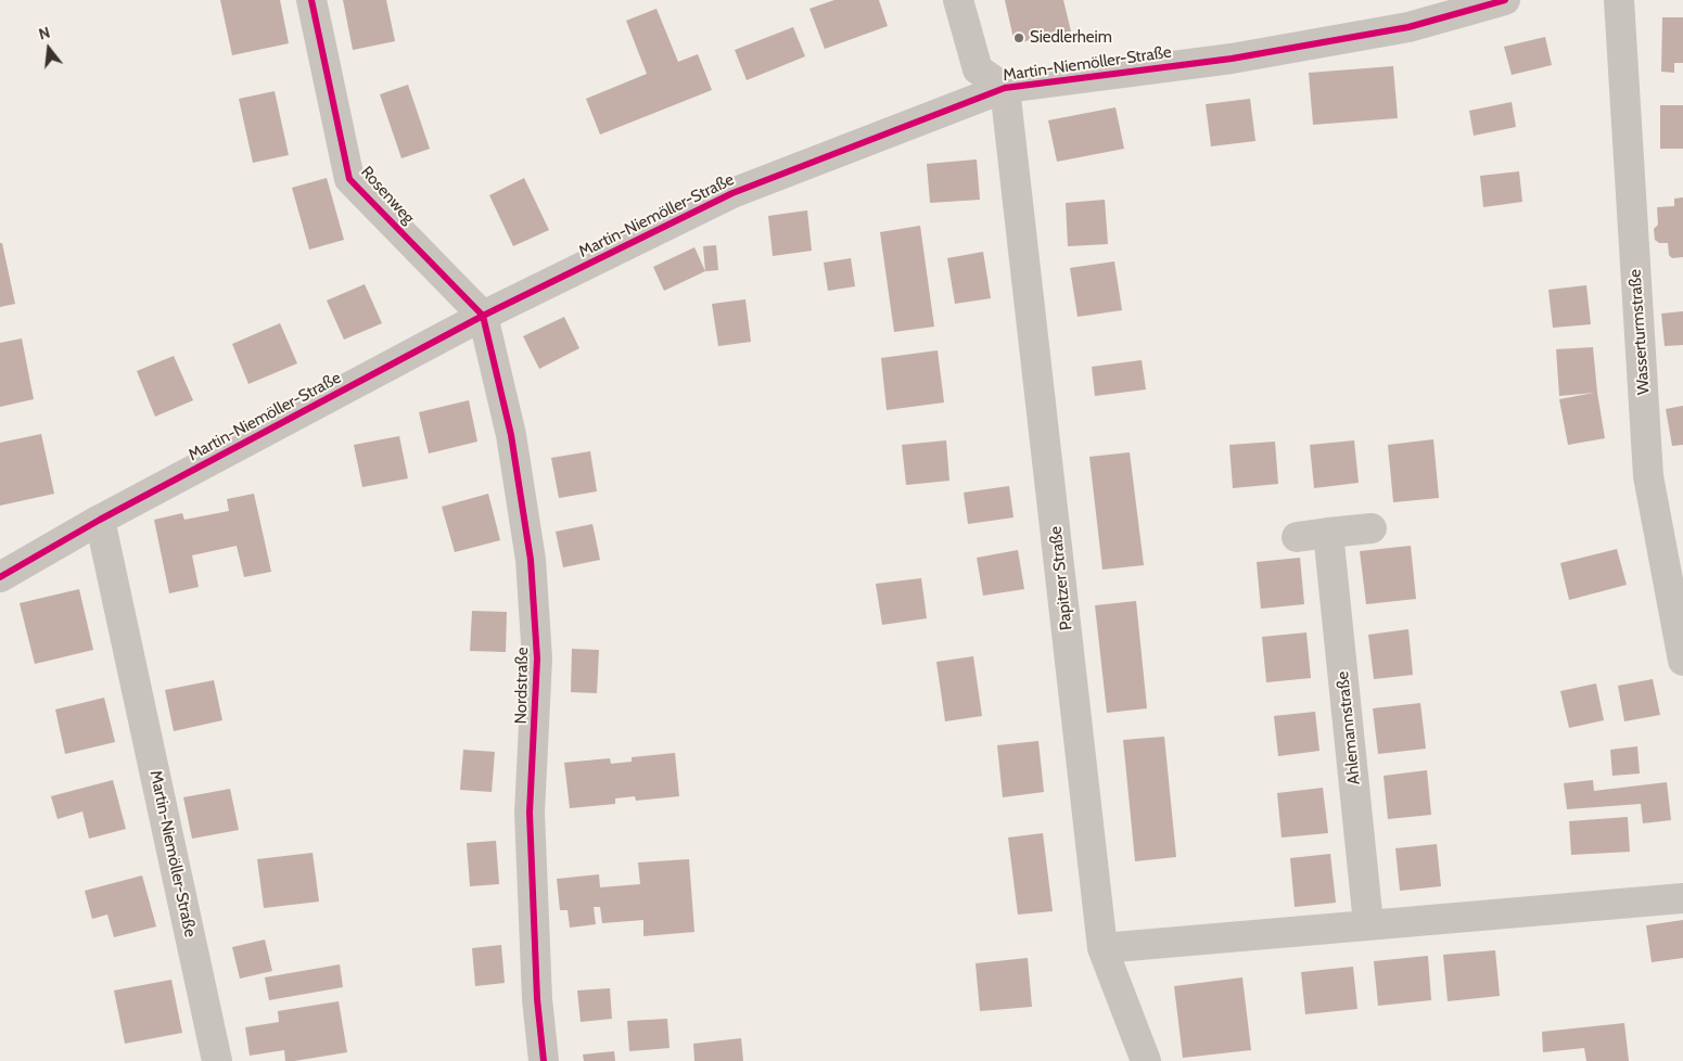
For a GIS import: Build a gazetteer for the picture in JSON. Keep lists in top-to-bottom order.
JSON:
{
  "streets": {
    "street": [
      "Martin-Niemöller-Straße",
      "Rosenweg",
      "Wasserturmstraße",
      "Papitzer Straße",
      "Nordstraße",
      "Ahlemannstraße"
    ]
  },
  "crossings": [
    ["Martin-Niemöller-Straße", "Rosenweg"],
    ["Martin-Niemöller-Straße", "Papitzer Straße"],
    ["Martin-Niemöller-Straße", "Nordstraße"],
    ["Rosenweg", "Nordstraße"]
  ],
  "places": ["Siedlerheim"],
  "north": "top"
}
